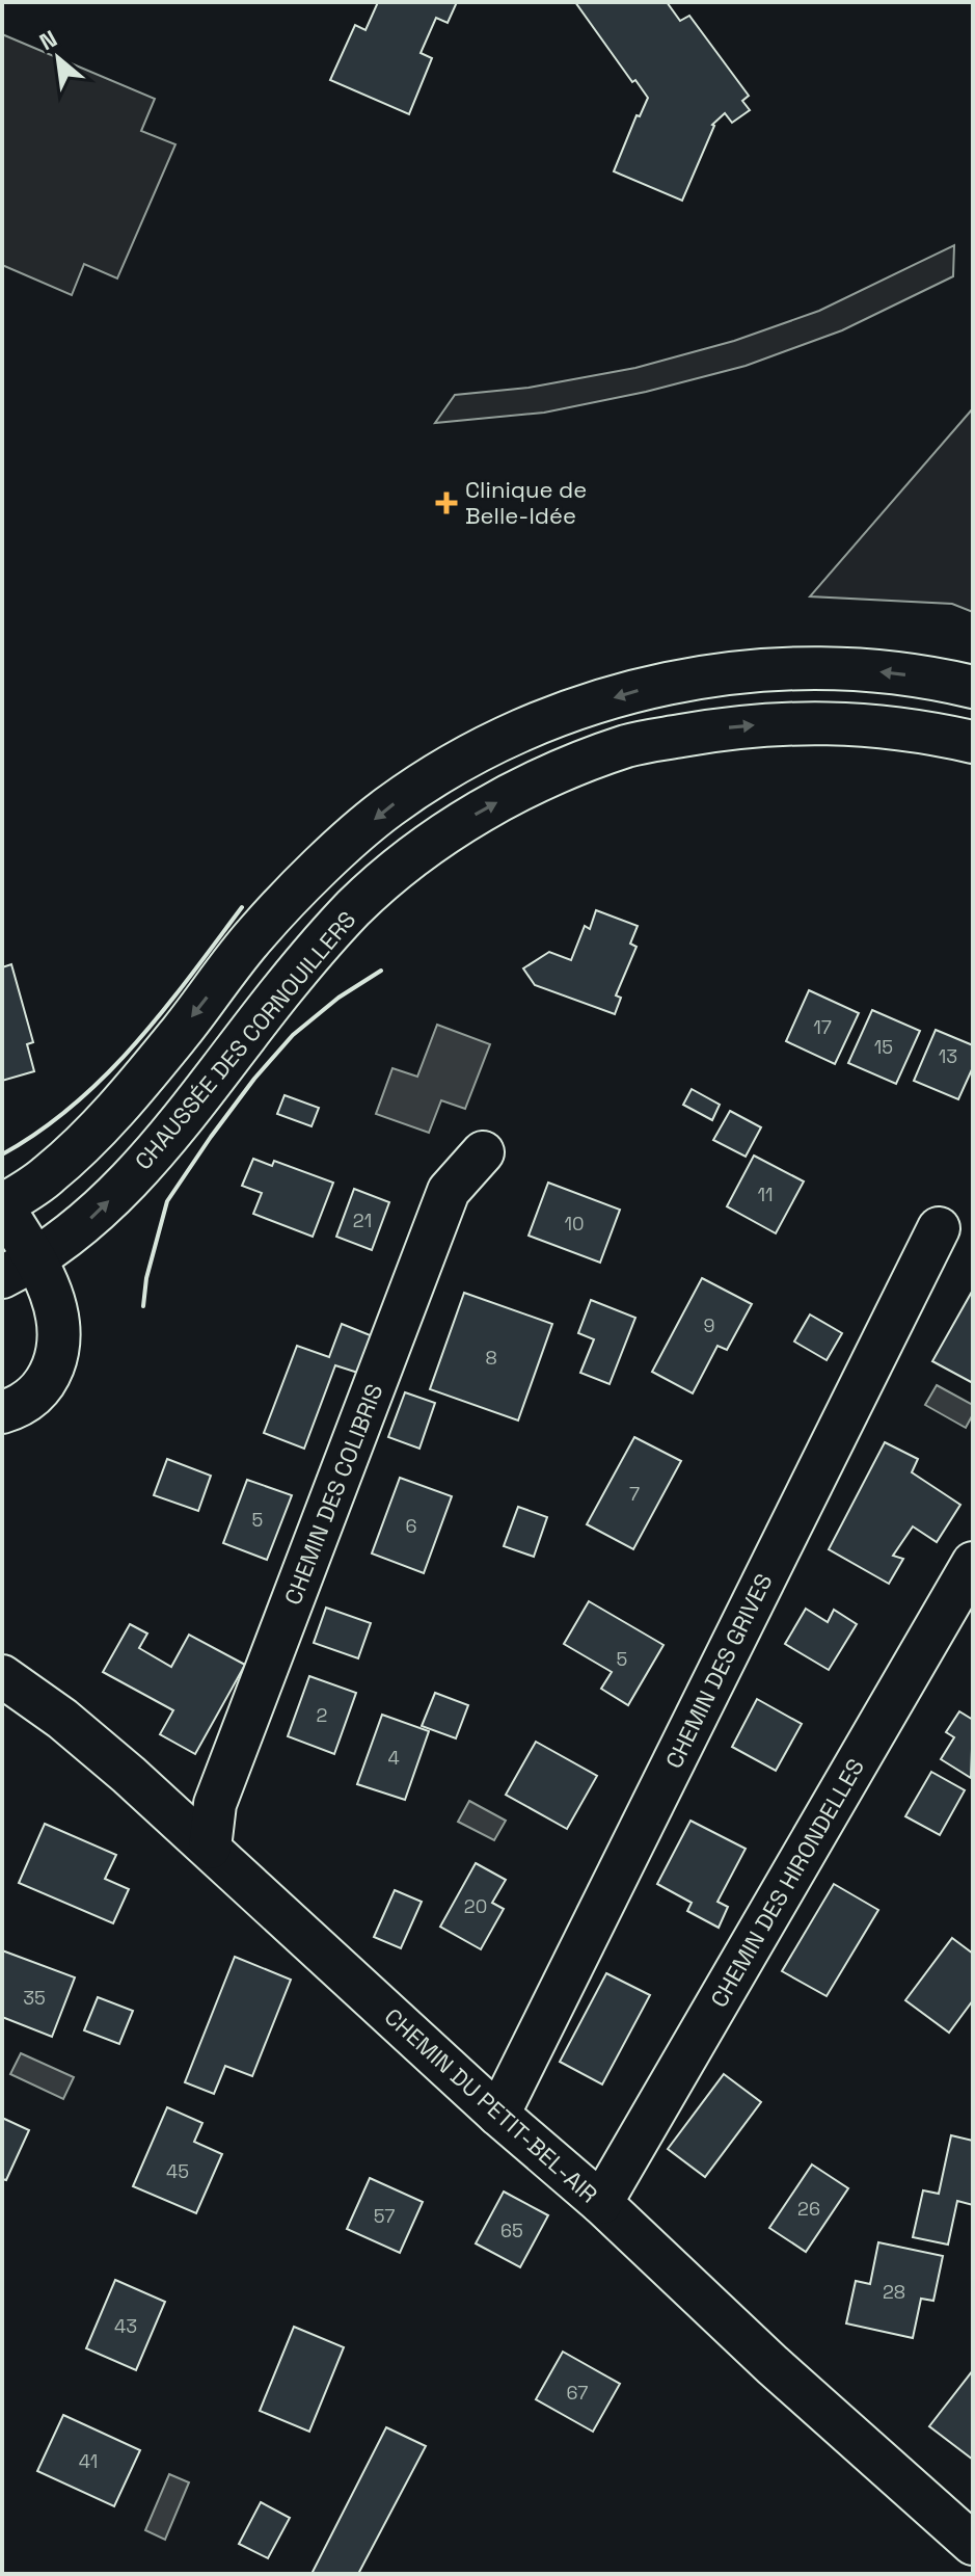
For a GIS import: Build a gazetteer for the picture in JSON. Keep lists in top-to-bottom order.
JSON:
{
  "streets": {
    "street": [
      "CHAUSSÉE DES CORNOUILLERS",
      "CHEMIN DES COLIBRIS",
      "CHEMIN DES GRIVES",
      "CHEMIN DES HIRONDELLES",
      "CHEMIN DU PETIT-BEL-AIR"
    ]
  },
  "crossings": [
    ["CHEMIN DES COLIBRIS", "CHEMIN DU PETIT-BEL-AIR"],
    ["CHEMIN DES GRIVES", "CHEMIN DU PETIT-BEL-AIR"],
    ["CHEMIN DES HIRONDELLES", "CHEMIN DU PETIT-BEL-AIR"]
  ],
  "places": {
    "health": ["Clinique de Belle-Idée"]
  },
  "house_numbers": [
    "17",
    "15",
    "13",
    "11",
    "21",
    "10",
    "9",
    "8",
    "7",
    "5",
    "6",
    "5",
    "2",
    "4",
    "20",
    "35",
    "45",
    "26",
    "57",
    "65",
    "28",
    "43",
    "67",
    "41"
  ],
  "north": "top left"
}
